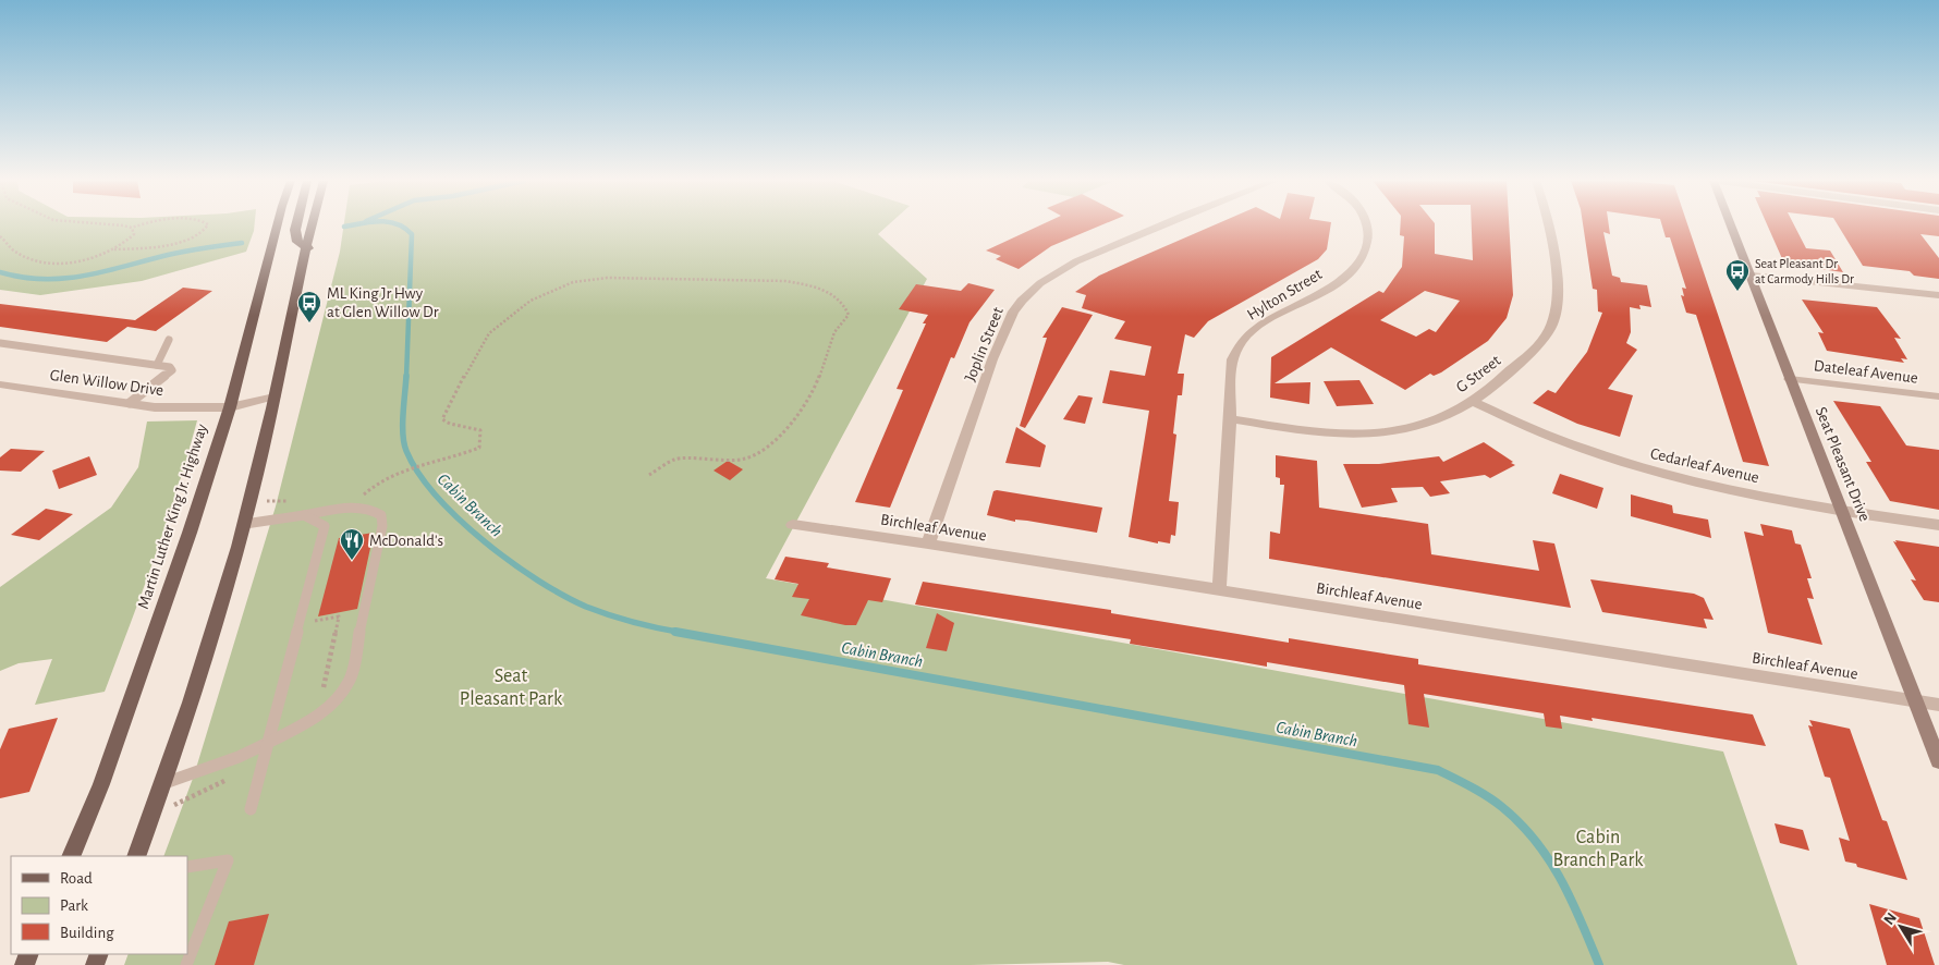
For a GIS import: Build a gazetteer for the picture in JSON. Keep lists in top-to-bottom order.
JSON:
{
  "streets": {
    "main road": ["Martin Luther King Jr. Highway"],
    "street": [
      "Hylton Street",
      "Joplin Street",
      "Dateleaf Avenue",
      "G Street",
      "Glen Willow Drive",
      "Seat Pleasant Drive",
      "Cedarleaf Avenue",
      "Birchleaf Avenue"
    ]
  },
  "crossings": [
    ["Hylton Street", "G Street"],
    ["Hylton Street", "Birchleaf Avenue"],
    ["Joplin Street", "Birchleaf Avenue"],
    ["Dateleaf Avenue", "Seat Pleasant Drive"],
    ["G Street", "Cedarleaf Avenue"],
    ["Glen Willow Drive", "Martin Luther King Jr. Highway"],
    ["Seat Pleasant Drive", "Cedarleaf Avenue"],
    ["Seat Pleasant Drive", "Birchleaf Avenue"]
  ],
  "water": ["Cabin Branch"],
  "parks": ["Seat Pleasant Park", "Cabin Branch Park"],
  "places": {
    "bus stop": ["Seat Pleasant Dr at Carmody Hills Dr", "ML King Jr Hwy at Glen Willow Dr"],
    "restaurant": ["McDonald's"]
  },
  "legend": ["Road", "Park", "Building"],
  "north": "top left"
}
